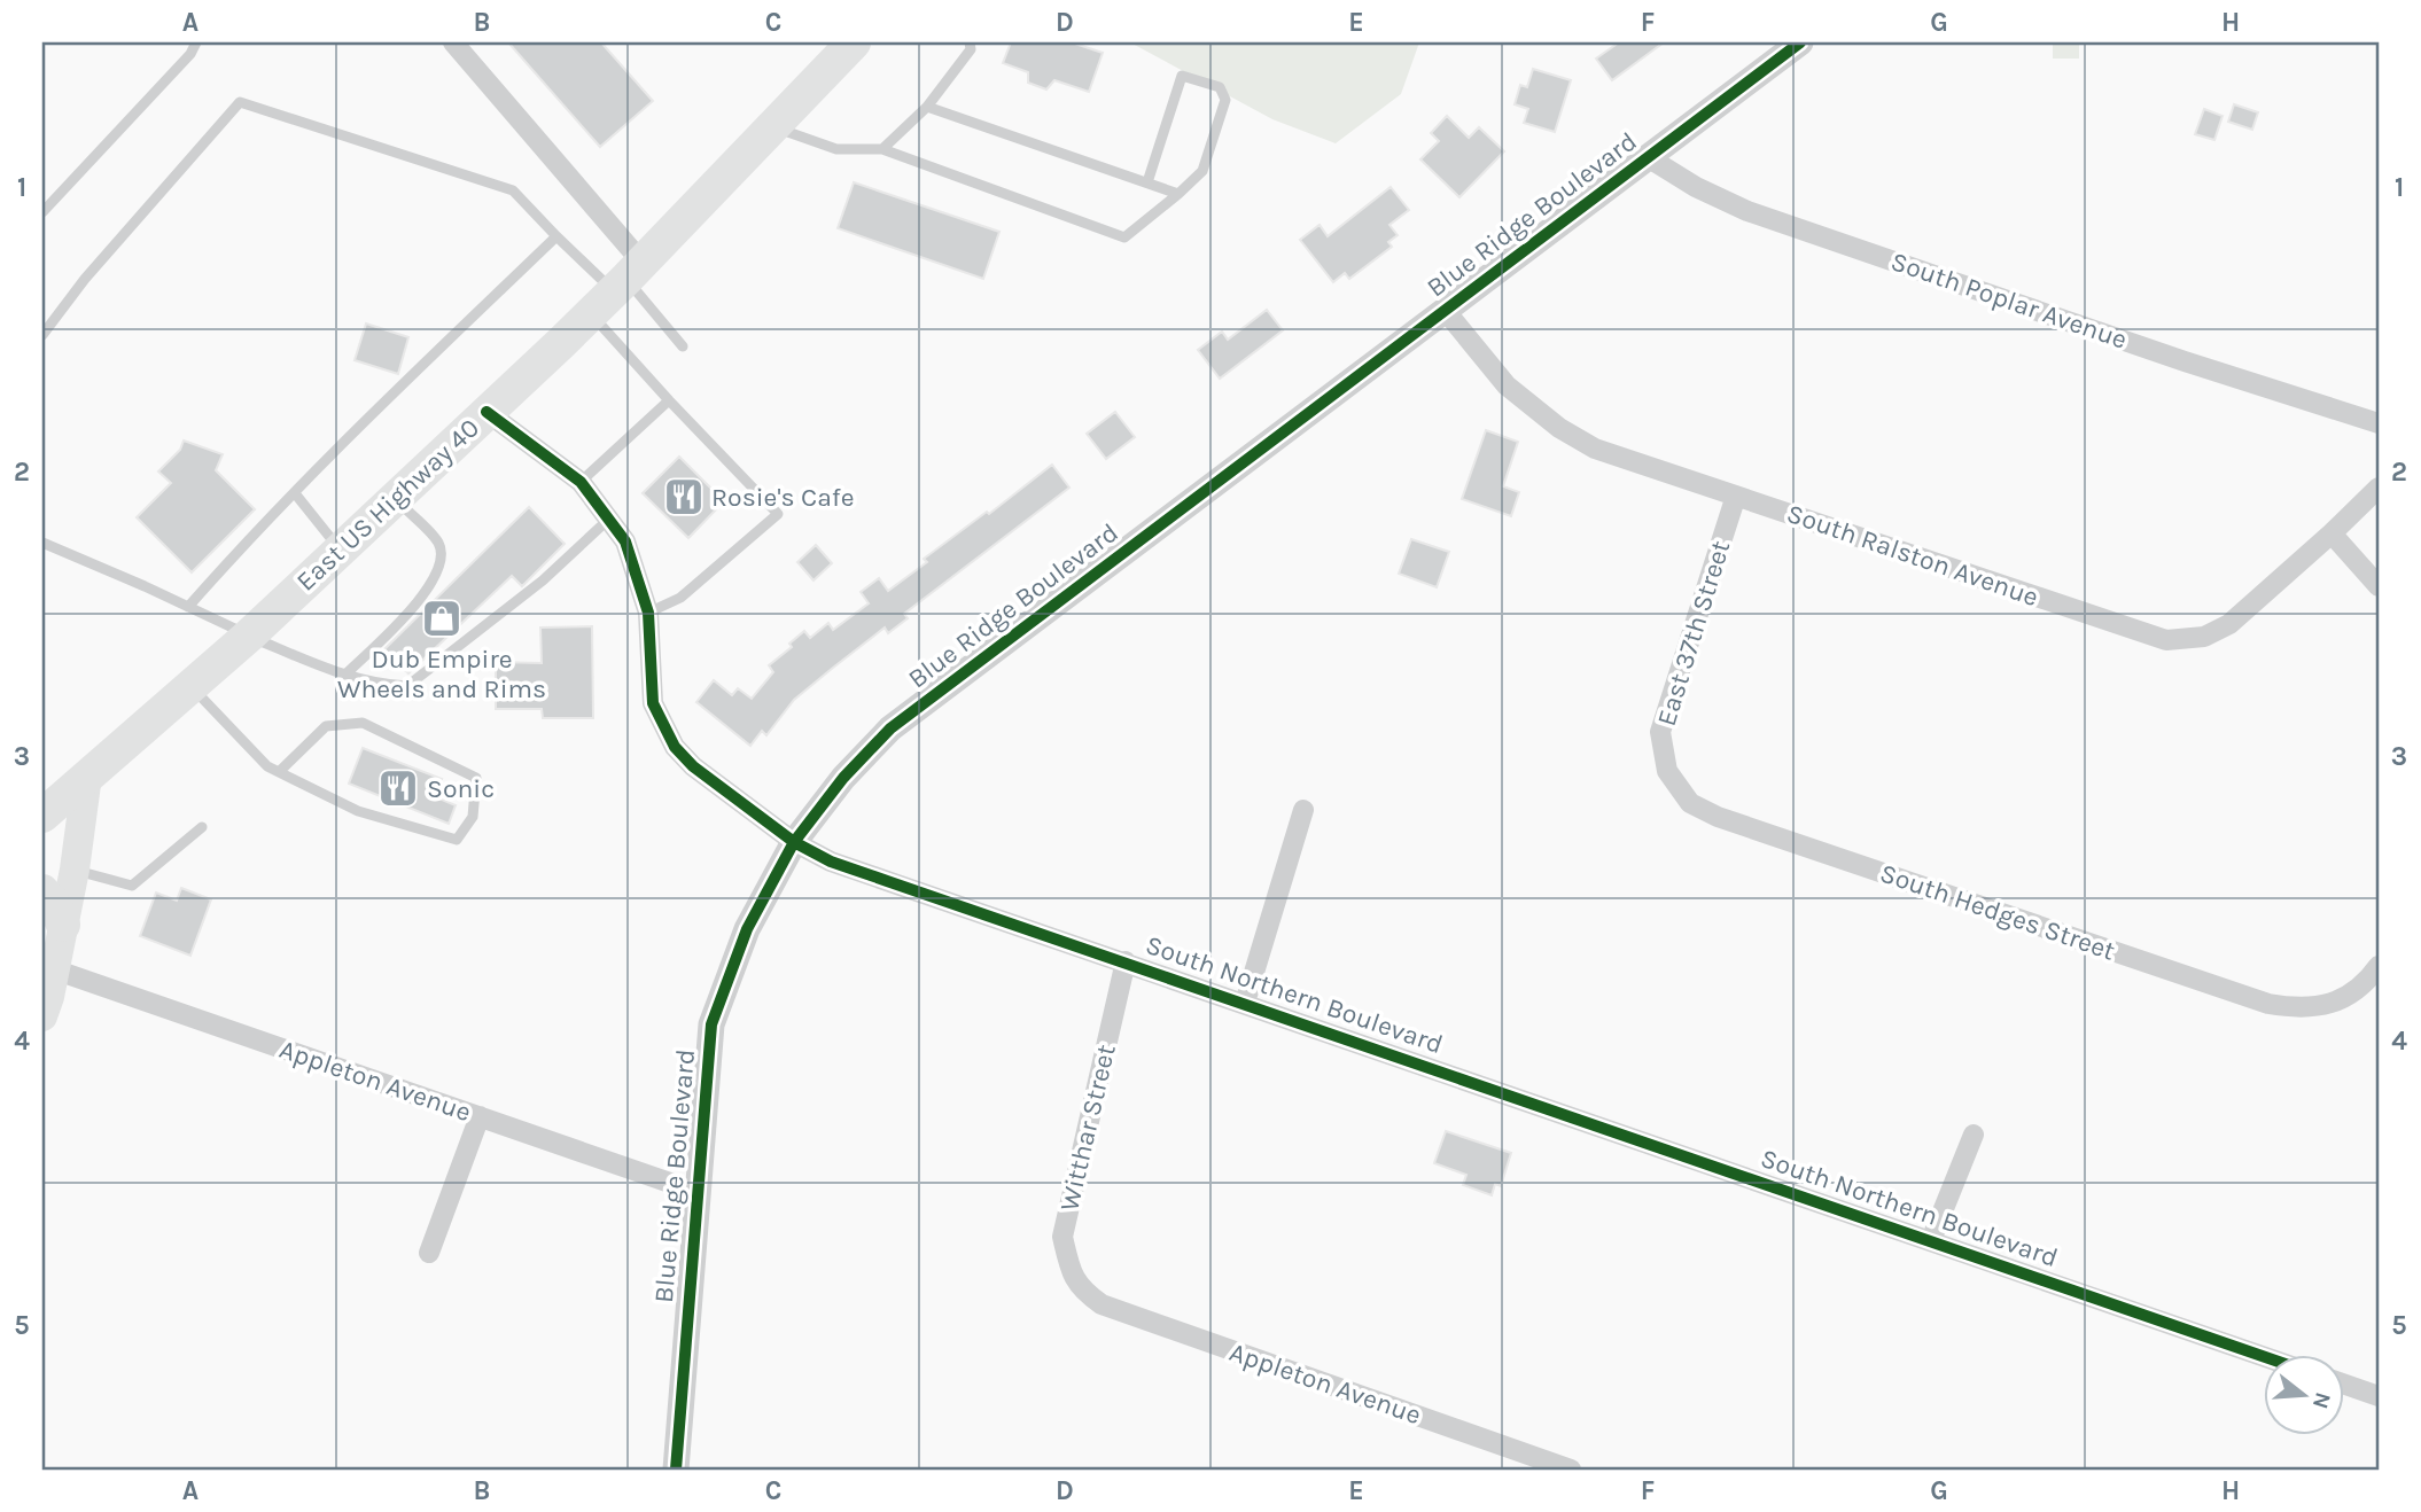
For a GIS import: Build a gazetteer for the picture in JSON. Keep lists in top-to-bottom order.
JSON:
{
  "streets": {
    "main road": ["East US Highway 40"],
    "street": [
      "Blue Ridge Boulevard",
      "South Poplar Avenue",
      "South Ralston Avenue",
      "East 37th Street",
      "South Hedges Street",
      "South Northern Boulevard",
      "Appleton Avenue",
      "Witthar Street"
    ]
  },
  "crossings": [
    ["Blue Ridge Boulevard", "South Poplar Avenue"],
    ["Blue Ridge Boulevard", "South Ralston Avenue"],
    ["Blue Ridge Boulevard", "South Northern Boulevard"],
    ["Blue Ridge Boulevard", "Appleton Avenue"],
    ["East US Highway 40", "South Northern Boulevard"],
    ["South Ralston Avenue", "East 37th Street"],
    ["East 37th Street", "South Hedges Street"],
    ["South Northern Boulevard", "Witthar Street"],
    ["Appleton Avenue", "Witthar Street"]
  ],
  "places": {
    "restaurant": ["Rosie's Cafe", "Sonic"],
    "shop": ["Dub Empire Wheels and Rims"]
  },
  "north": "right",
  "grid": {
    "columns": [
      "A",
      "B",
      "C",
      "D",
      "E",
      "F",
      "G",
      "H"
    ],
    "rows": [
      "1",
      "2",
      "3",
      "4",
      "5"
    ]
  }
}
